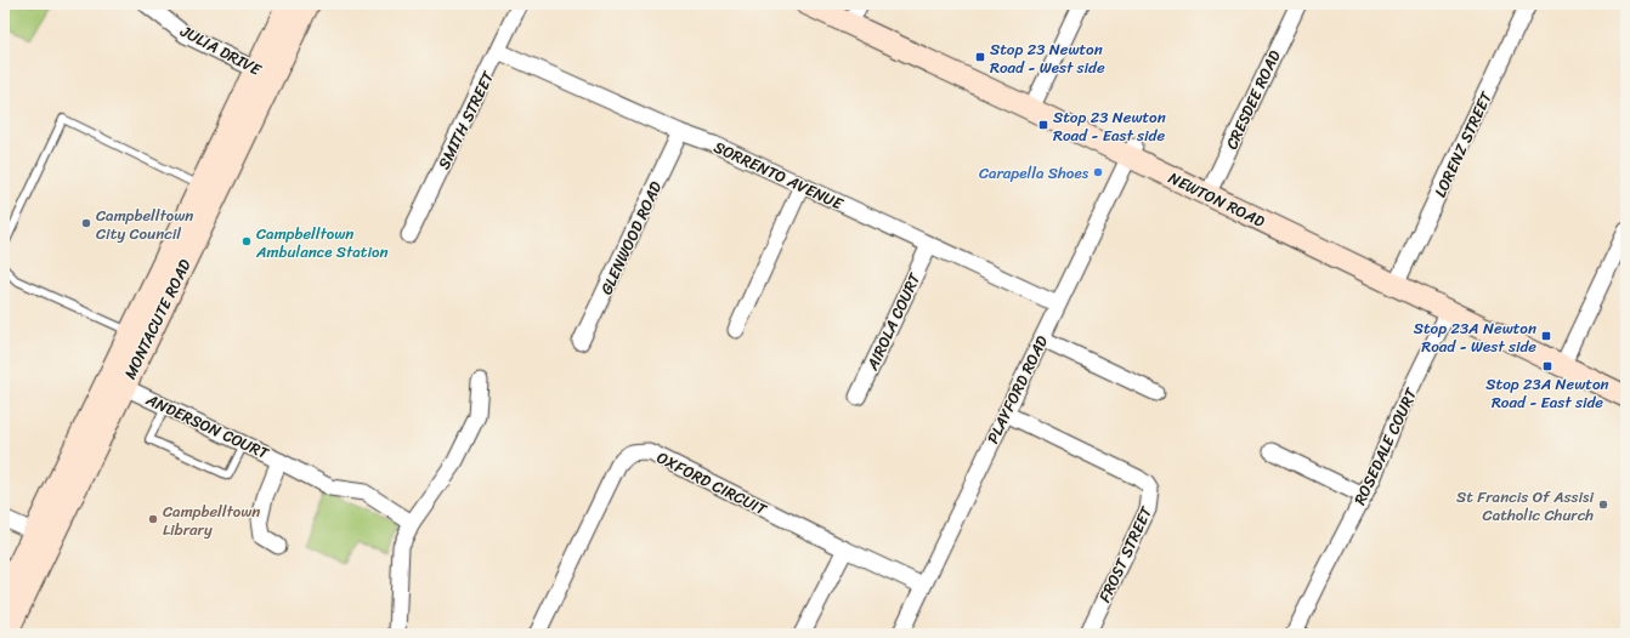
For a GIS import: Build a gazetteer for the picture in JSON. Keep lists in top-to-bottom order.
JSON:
{
  "streets": {
    "main road": ["NEWTON ROAD", "MONTACUTE ROAD"],
    "street": [
      "JULIA DRIVE",
      "CRESDEE ROAD",
      "SMITH STREET",
      "LORENZ STREET",
      "SORRENTO AVENUE",
      "GLENWOOD ROAD",
      "AIROLA COURT",
      "PLAYFORD ROAD",
      "ANDERSON COURT",
      "ROSEDALE COURT",
      "OXFORD CIRCUIT",
      "FROST STREET"
    ]
  },
  "crossings": [
    ["JULIA DRIVE", "MONTACUTE ROAD"],
    ["CRESDEE ROAD", "NEWTON ROAD"],
    ["SMITH STREET", "SORRENTO AVENUE"],
    ["LORENZ STREET", "NEWTON ROAD"],
    ["SORRENTO AVENUE", "GLENWOOD ROAD"],
    ["SORRENTO AVENUE", "AIROLA COURT"],
    ["SORRENTO AVENUE", "PLAYFORD ROAD"],
    ["NEWTON ROAD", "PLAYFORD ROAD"],
    ["NEWTON ROAD", "ROSEDALE COURT"],
    ["MONTACUTE ROAD", "ANDERSON COURT"],
    ["PLAYFORD ROAD", "OXFORD CIRCUIT"],
    ["PLAYFORD ROAD", "FROST STREET"]
  ],
  "places": {
    "transit": [
      "Stop 23 Newton Road - West side",
      "Stop 23 Newton Road - East side",
      "Stop 23A Newton Road - West side",
      "Stop 23A Newton Road - East side"
    ],
    "other": [
      "Carapella Shoes",
      "Campbelltown City Council",
      "Campbelltown Ambulance Station",
      "St Francis Of Assisi Catholic Church",
      "Campbelltown Library"
    ]
  }
}
